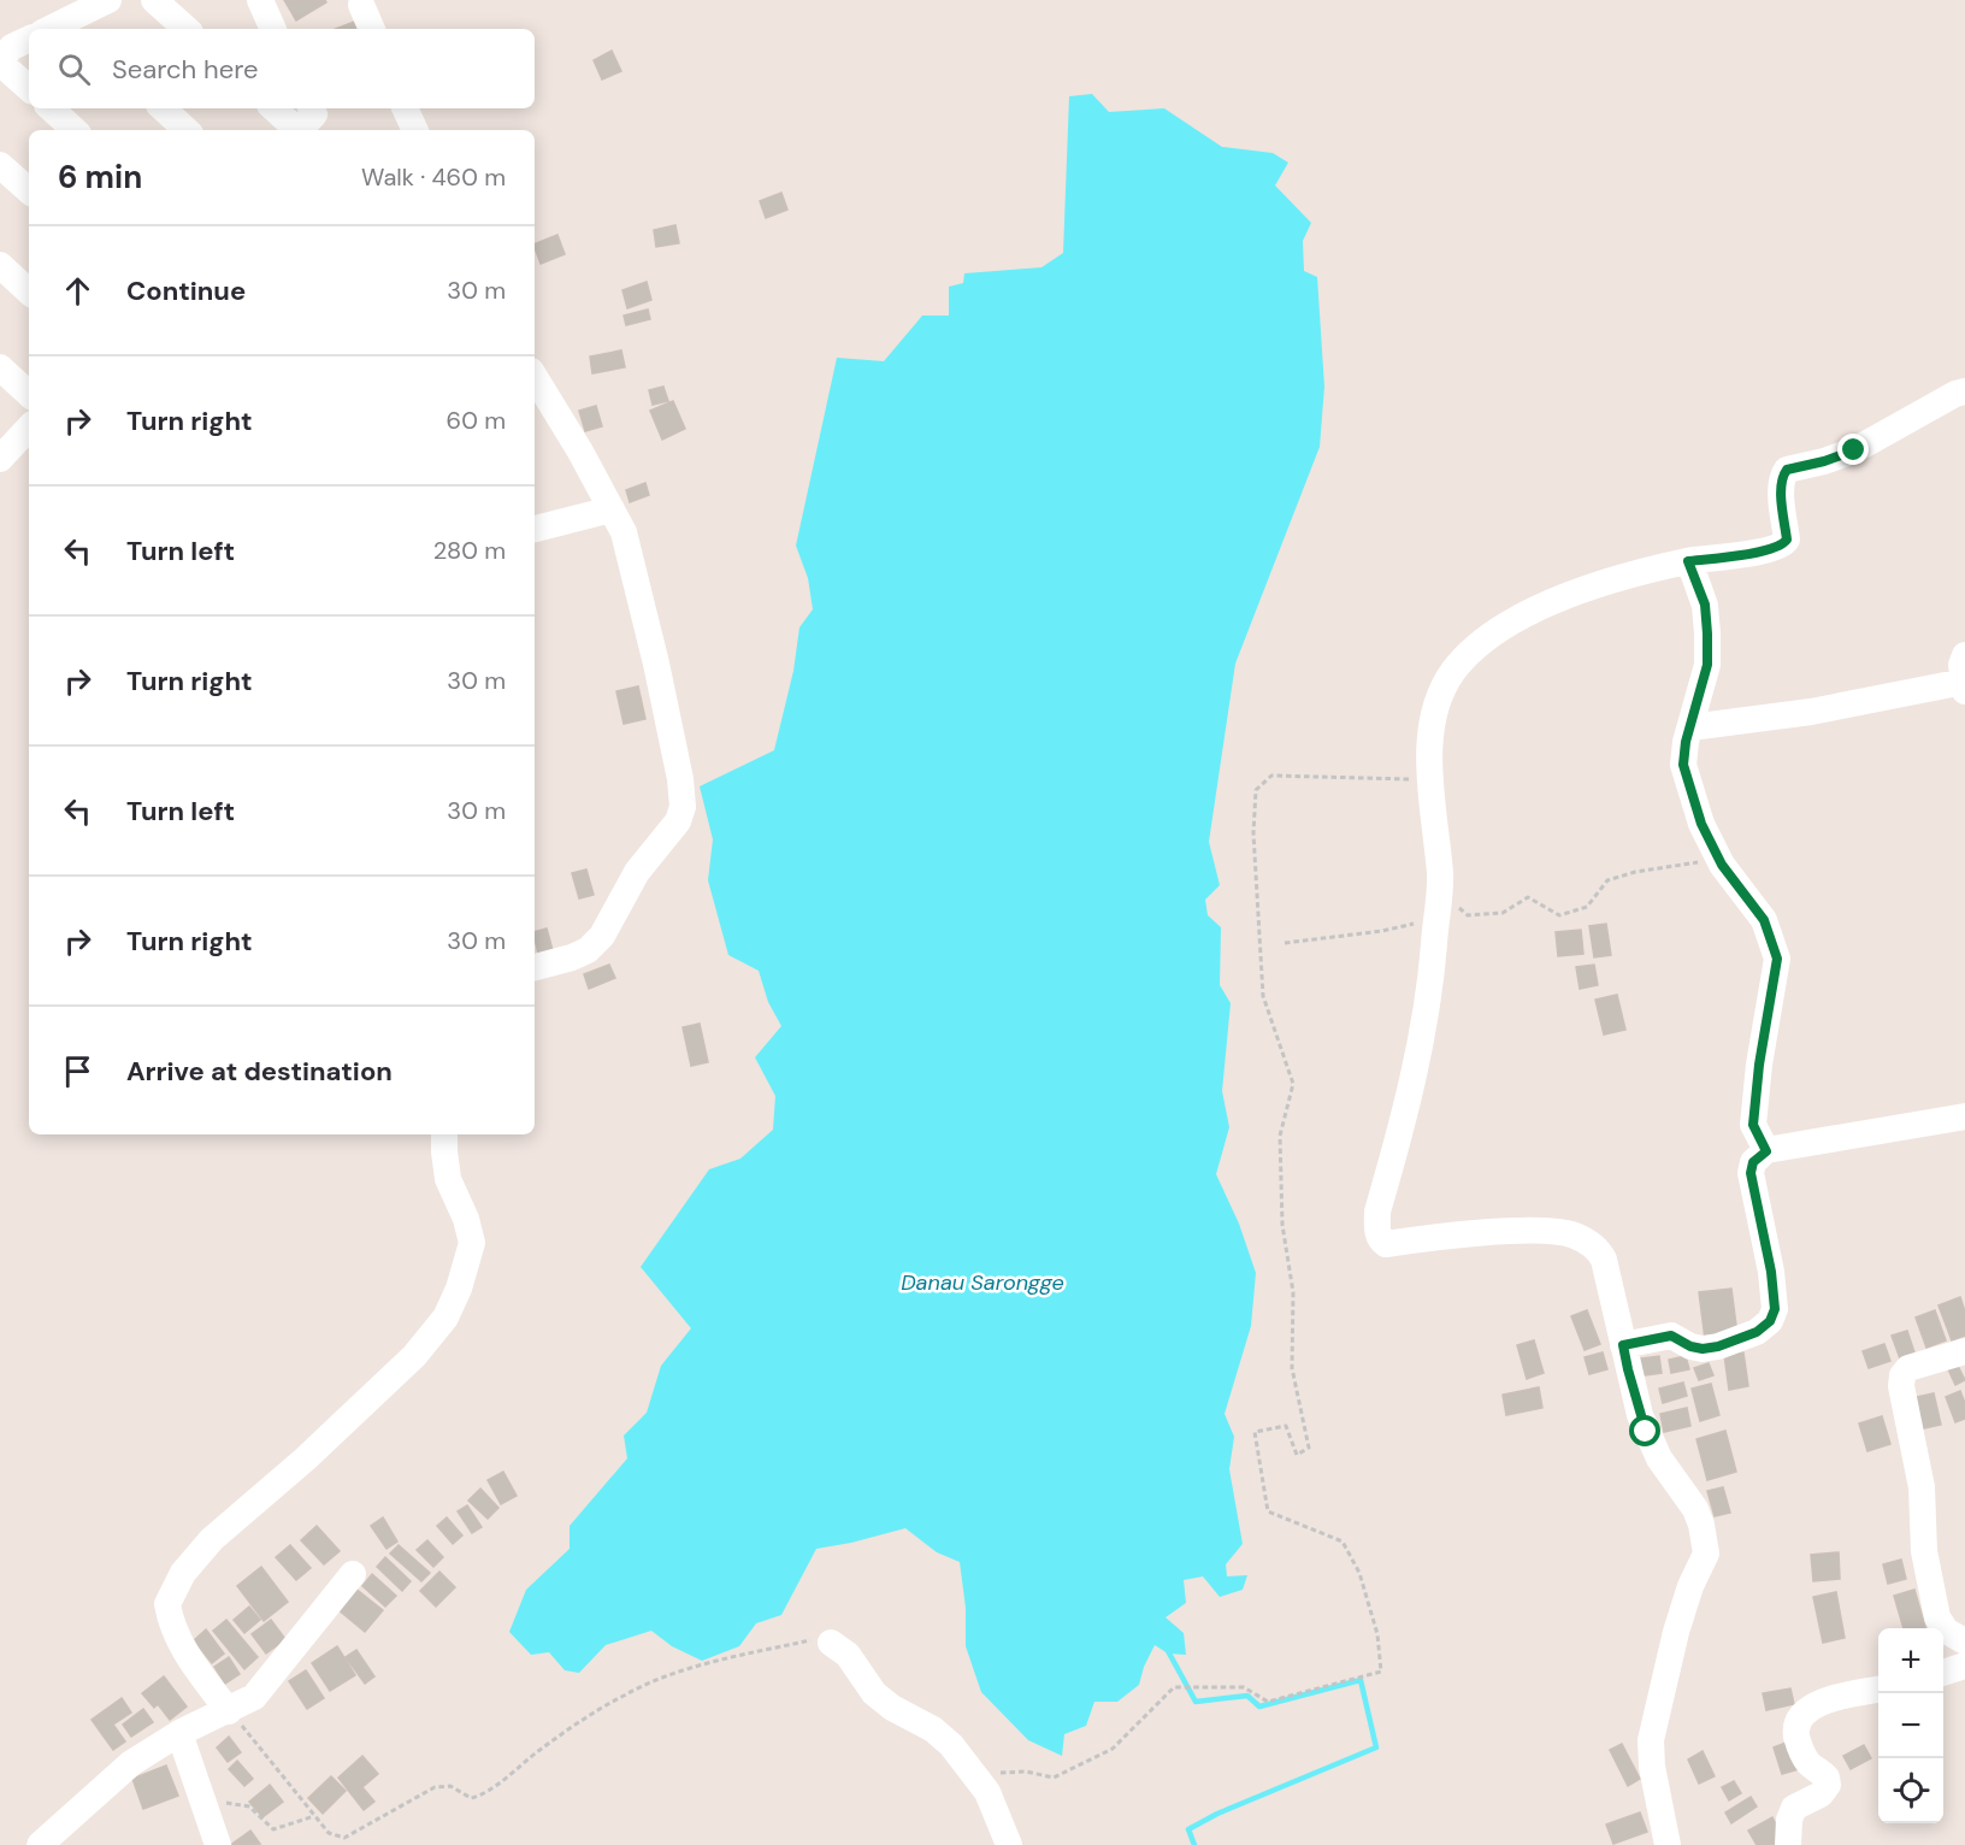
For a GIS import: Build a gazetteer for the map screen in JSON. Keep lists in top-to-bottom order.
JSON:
{
  "water": ["Danau Sarongge"],
  "page": {
    "search": "Search here",
    "heading": ["6 min", "Walk · 460 m"],
    "list": [
      ["Continue", "30 m"],
      ["Turn right", "60 m"],
      ["Turn left", "280 m"],
      ["Turn right", "30 m"],
      ["Turn left", "30 m"],
      ["Turn right", "30 m"],
      "Arrive at destination"
    ],
    "map_buttons": ["+", "−"]
  }
}
